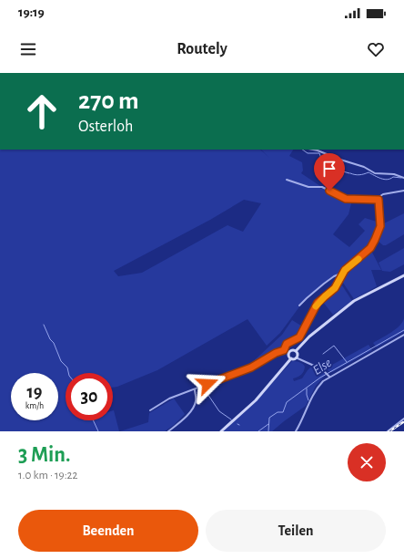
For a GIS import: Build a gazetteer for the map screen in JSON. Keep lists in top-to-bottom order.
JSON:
{
  "water": ["Else"],
  "page": {
    "status": "19:19",
    "header": "Routely",
    "turn": ["270 m", "Osterloh"],
    "speed": "19 km/h",
    "limit": "30",
    "heading": ["3 Min.", "1.0 km · 19:22"],
    "buttons": ["Beenden", "Teilen"]
  }
}
